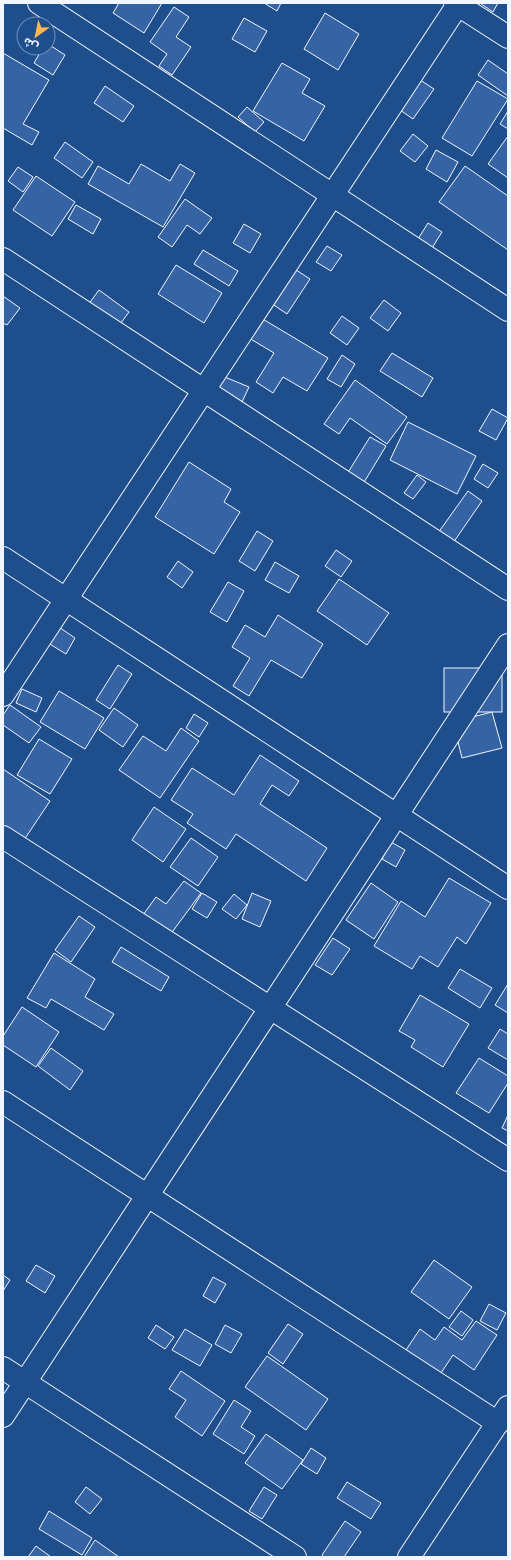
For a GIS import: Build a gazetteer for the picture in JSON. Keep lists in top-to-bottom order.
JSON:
{
  "north": "bottom left"
}
